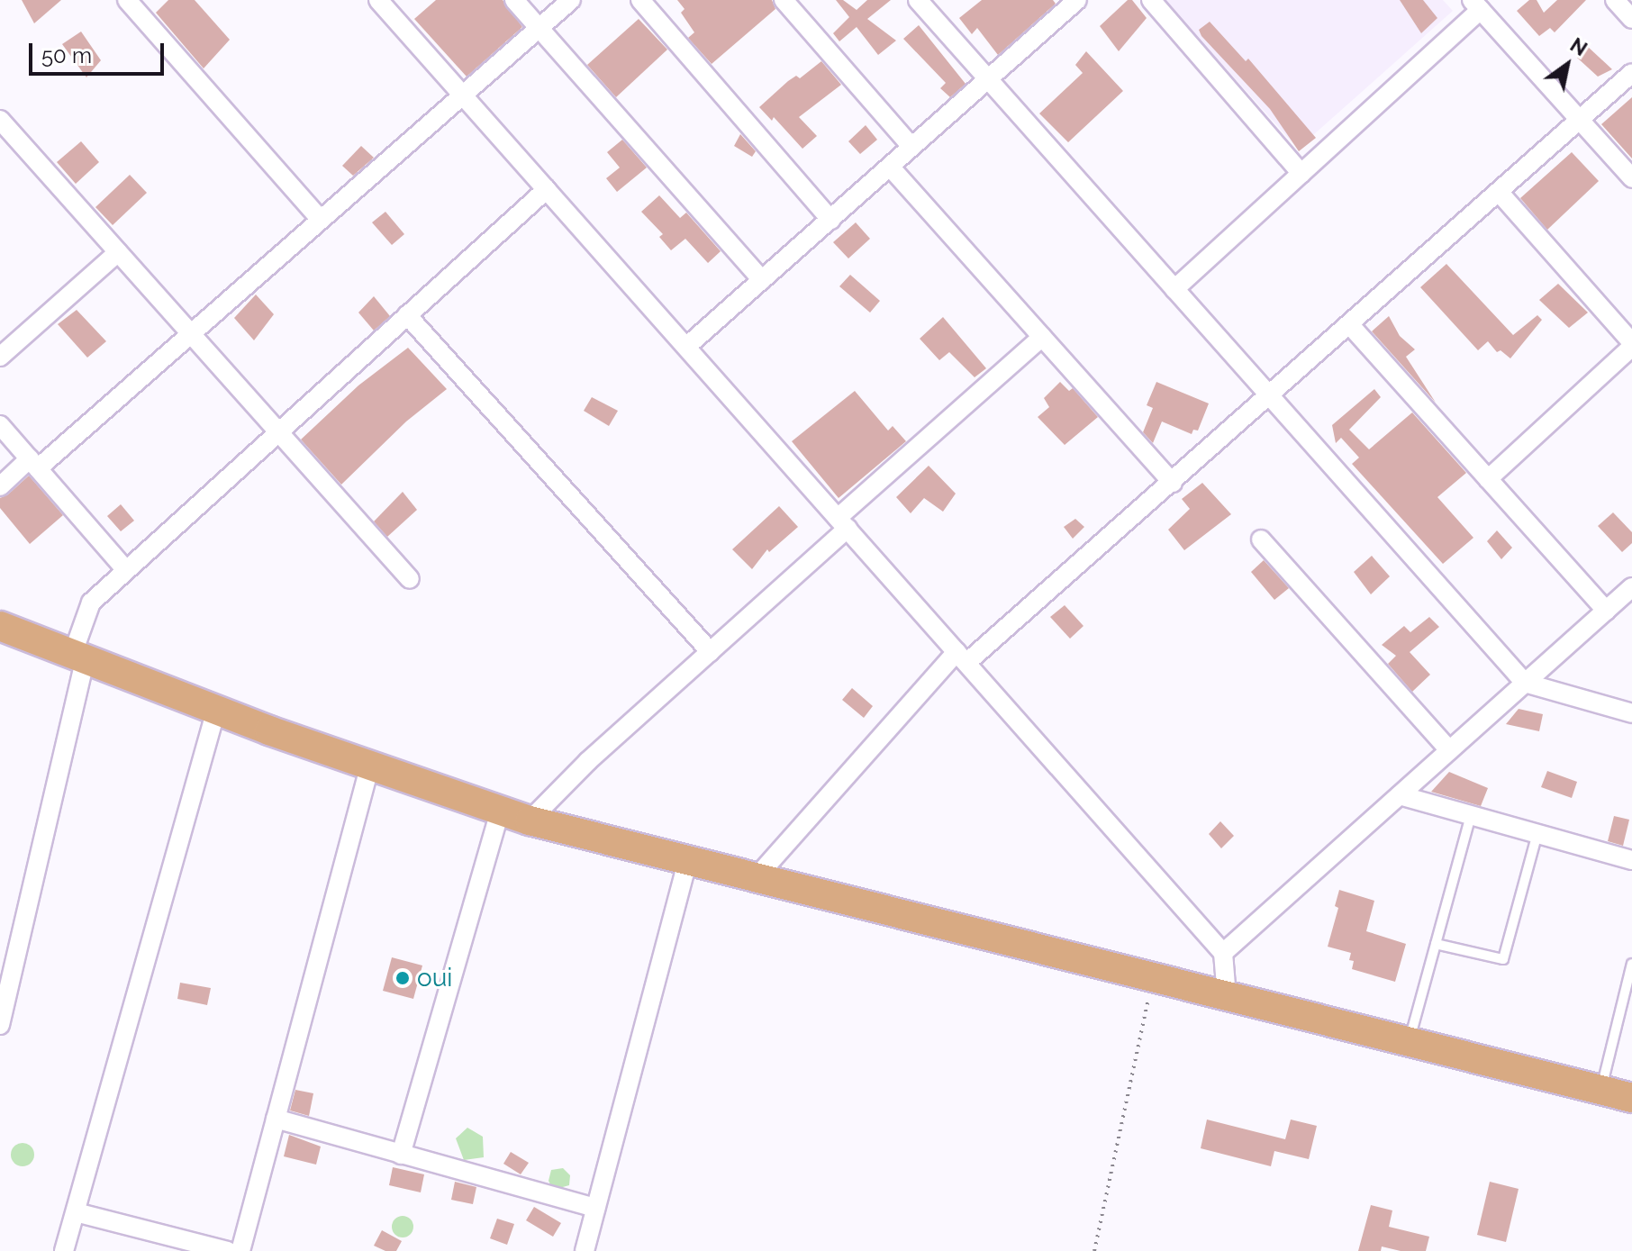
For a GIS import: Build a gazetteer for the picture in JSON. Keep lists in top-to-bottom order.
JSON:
{
  "places": ["oui"],
  "scale_bar": "50 m",
  "north": "top right"
}
